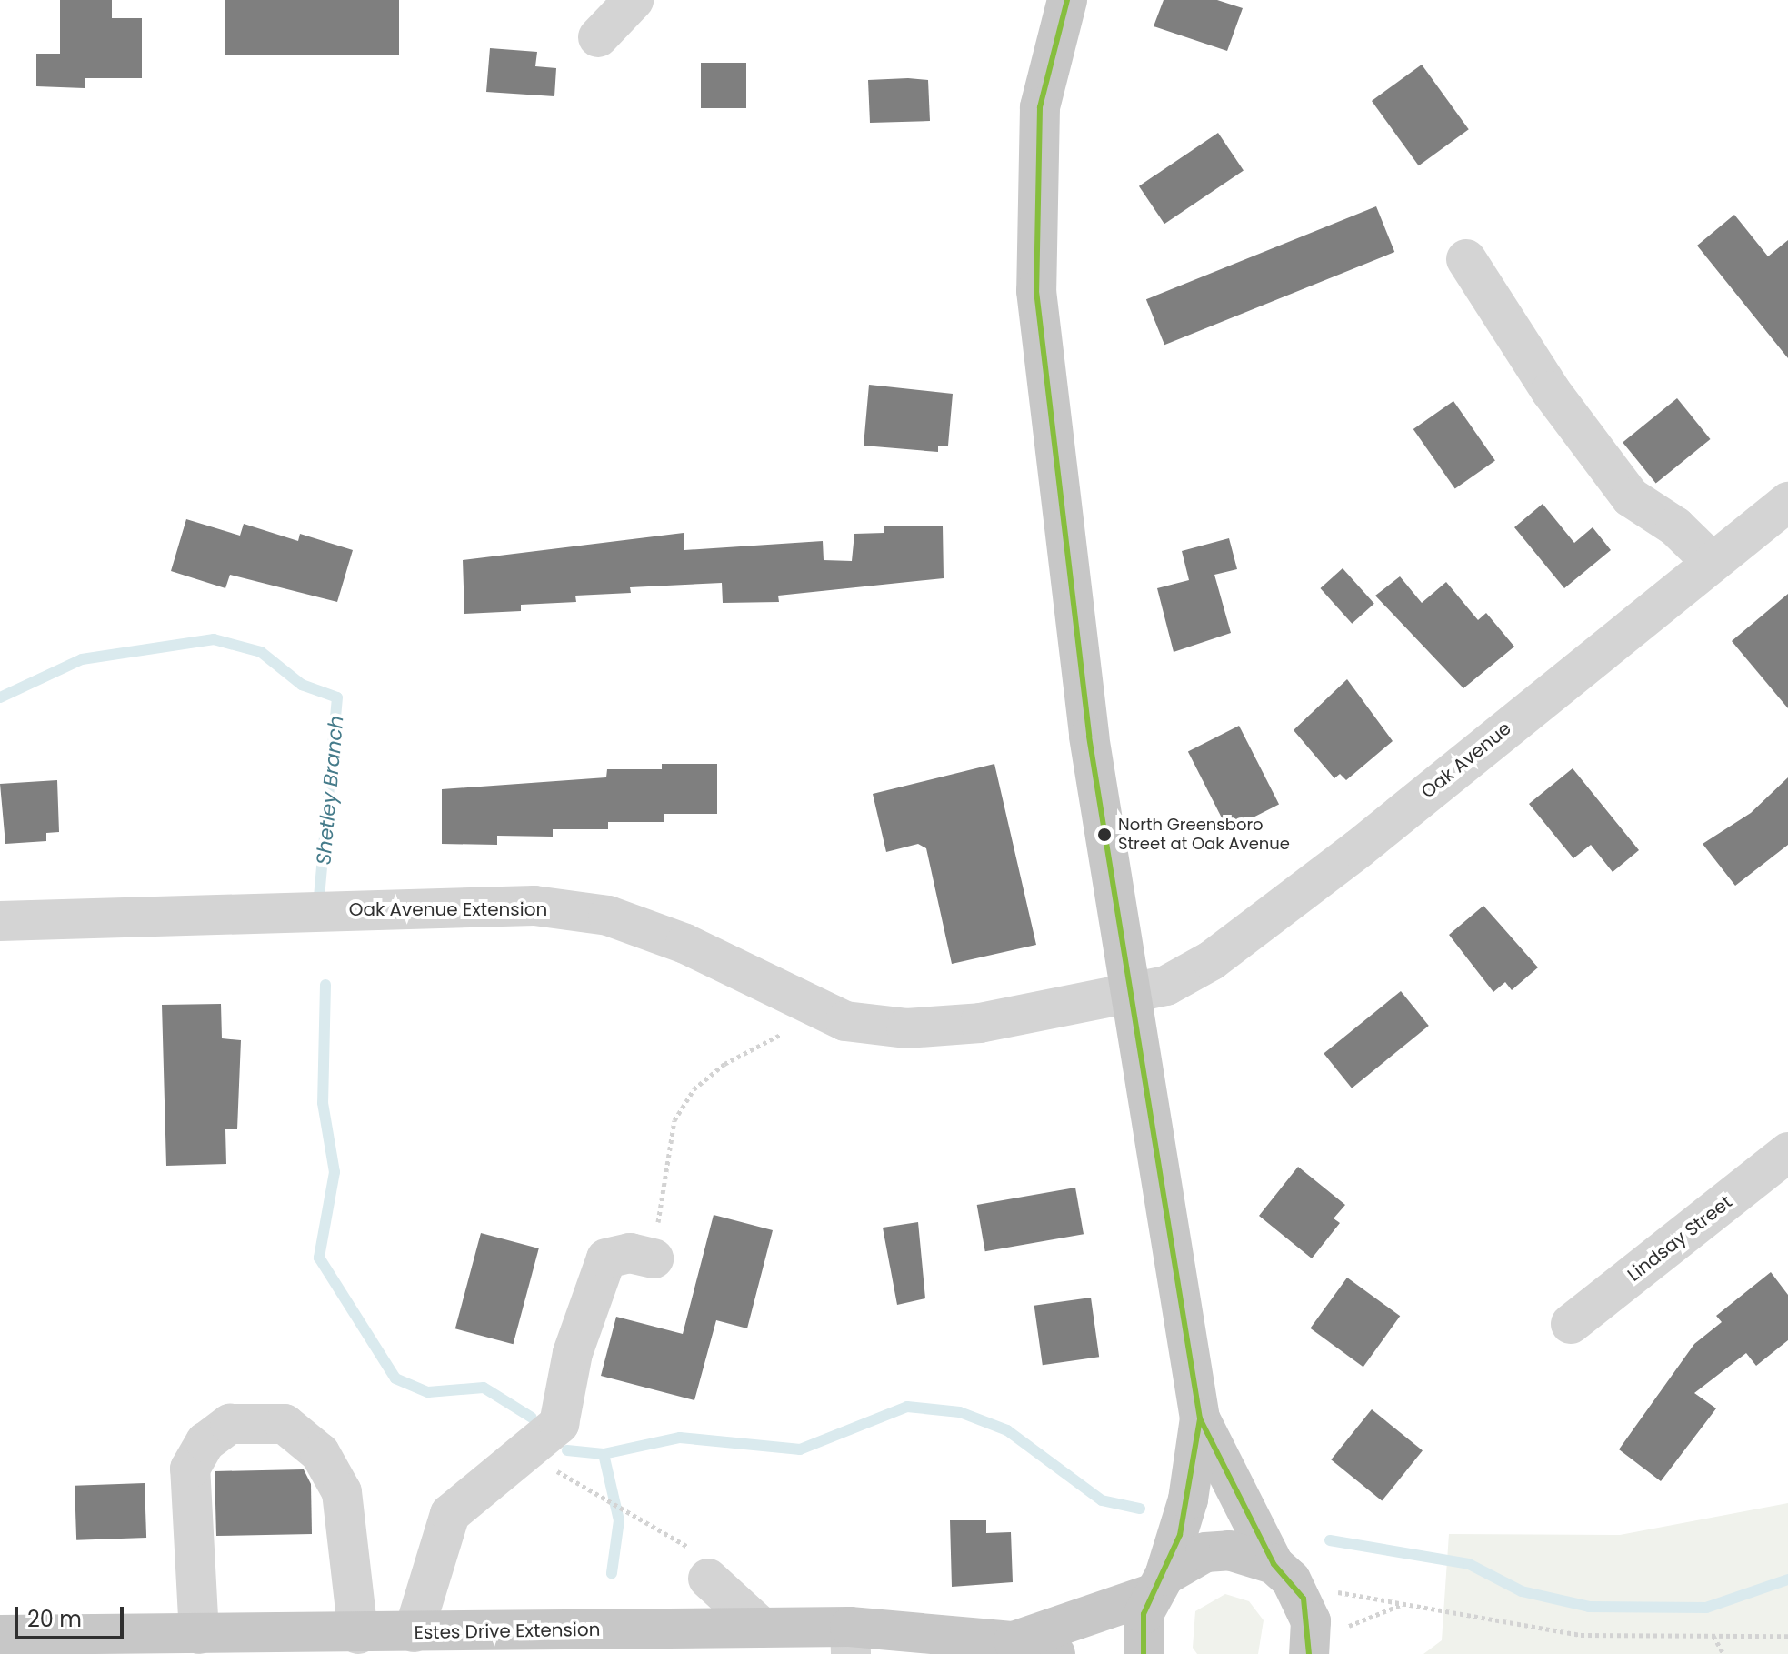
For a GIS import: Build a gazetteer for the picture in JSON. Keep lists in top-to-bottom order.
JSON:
{
  "streets": {
    "main road": ["Estes Drive Extension"],
    "street": ["Oak Avenue", "Oak Avenue Extension", "Lindsay Street"]
  },
  "crossings": [
    ["Oak Avenue", "Oak Avenue Extension"]
  ],
  "water": ["Shetley Branch"],
  "places": ["North Greensboro Street at Oak Avenue"],
  "scale_bar": "20 m"
}
